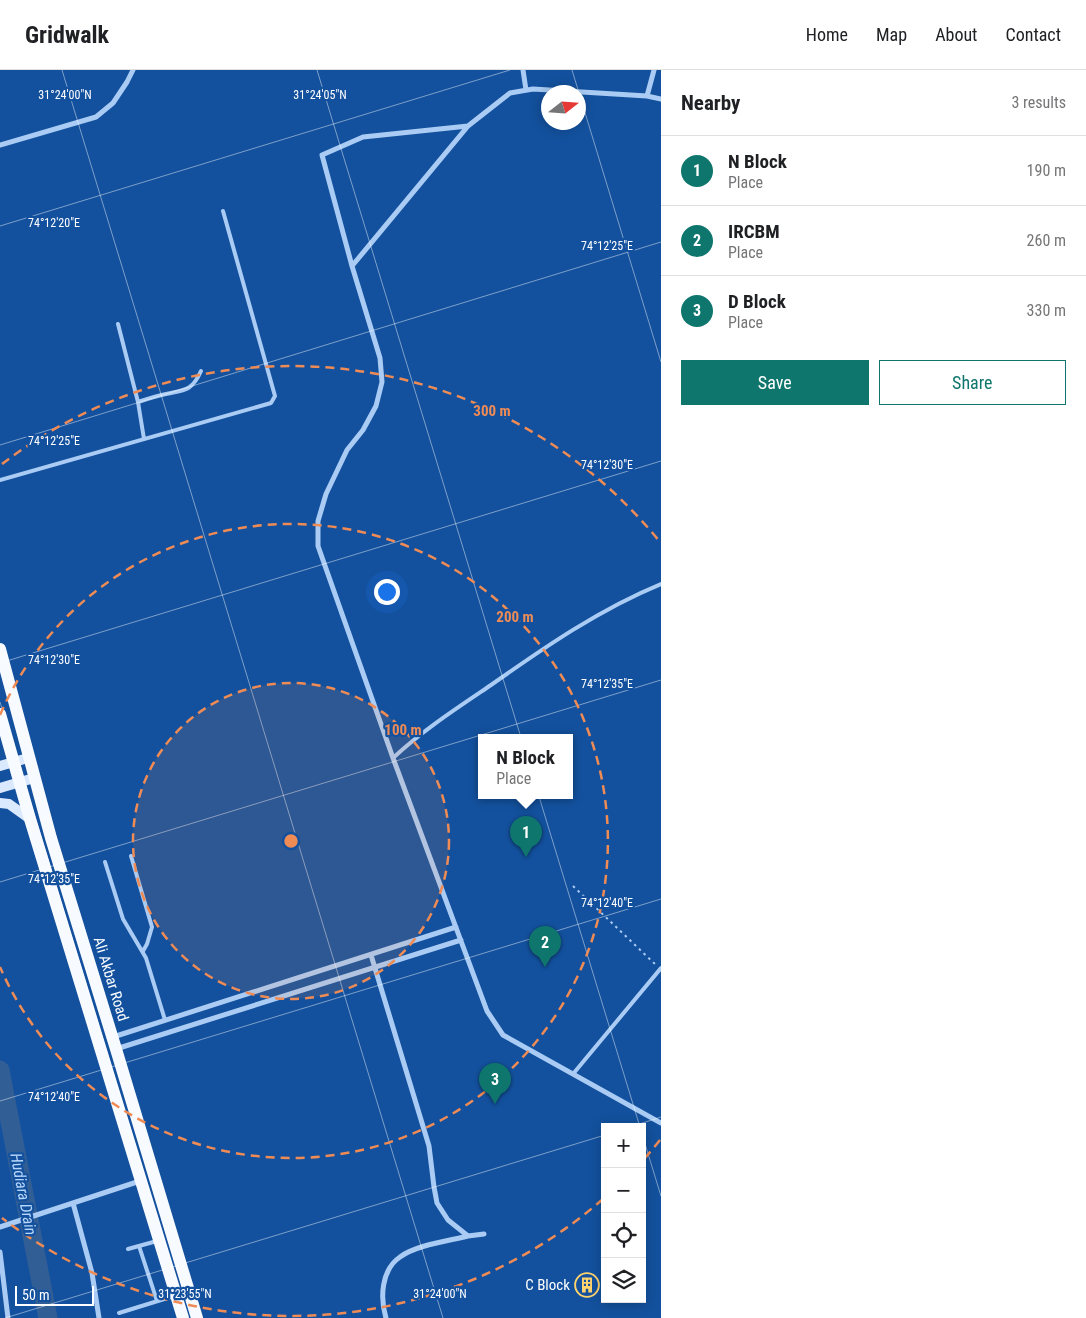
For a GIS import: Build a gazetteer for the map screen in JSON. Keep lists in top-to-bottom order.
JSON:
{
  "streets": {
    "main road": ["Ali Akbar Road"]
  },
  "water": ["Hudiara Drain"],
  "places": {
    "building": ["C Block"]
  },
  "scale_bar": "50 m",
  "north": "right",
  "page": {
    "header": "Gridwalk",
    "nav": [
      "Home",
      "Map",
      "About",
      "Contact"
    ],
    "heading": ["Nearby", "3 results"],
    "list": [
      {
        "mark": "1",
        "name": "N Block",
        "note": "Place",
        "value": "190 m"
      },
      {
        "mark": "2",
        "name": "IRCBM",
        "note": "Place",
        "value": "260 m"
      },
      {
        "mark": "3",
        "name": "D Block",
        "note": "Place",
        "value": "330 m"
      }
    ],
    "buttons": ["Save", "Share"],
    "popup": ["N Block", "Place"],
    "pins": ["1", "2", "3"],
    "map_buttons": ["+", "−"],
    "scale": "50 m"
  },
  "coordinates": [
    "31°24'00\"N",
    "31°24'05\"N",
    "74°12'20\"E",
    "74°12'25\"E",
    "74°12'30\"E",
    "74°12'35\"E",
    "74°12'40\"E",
    "31°23'55\"N"
  ],
  "rings": ["300 m", "200 m", "100 m"]
}
